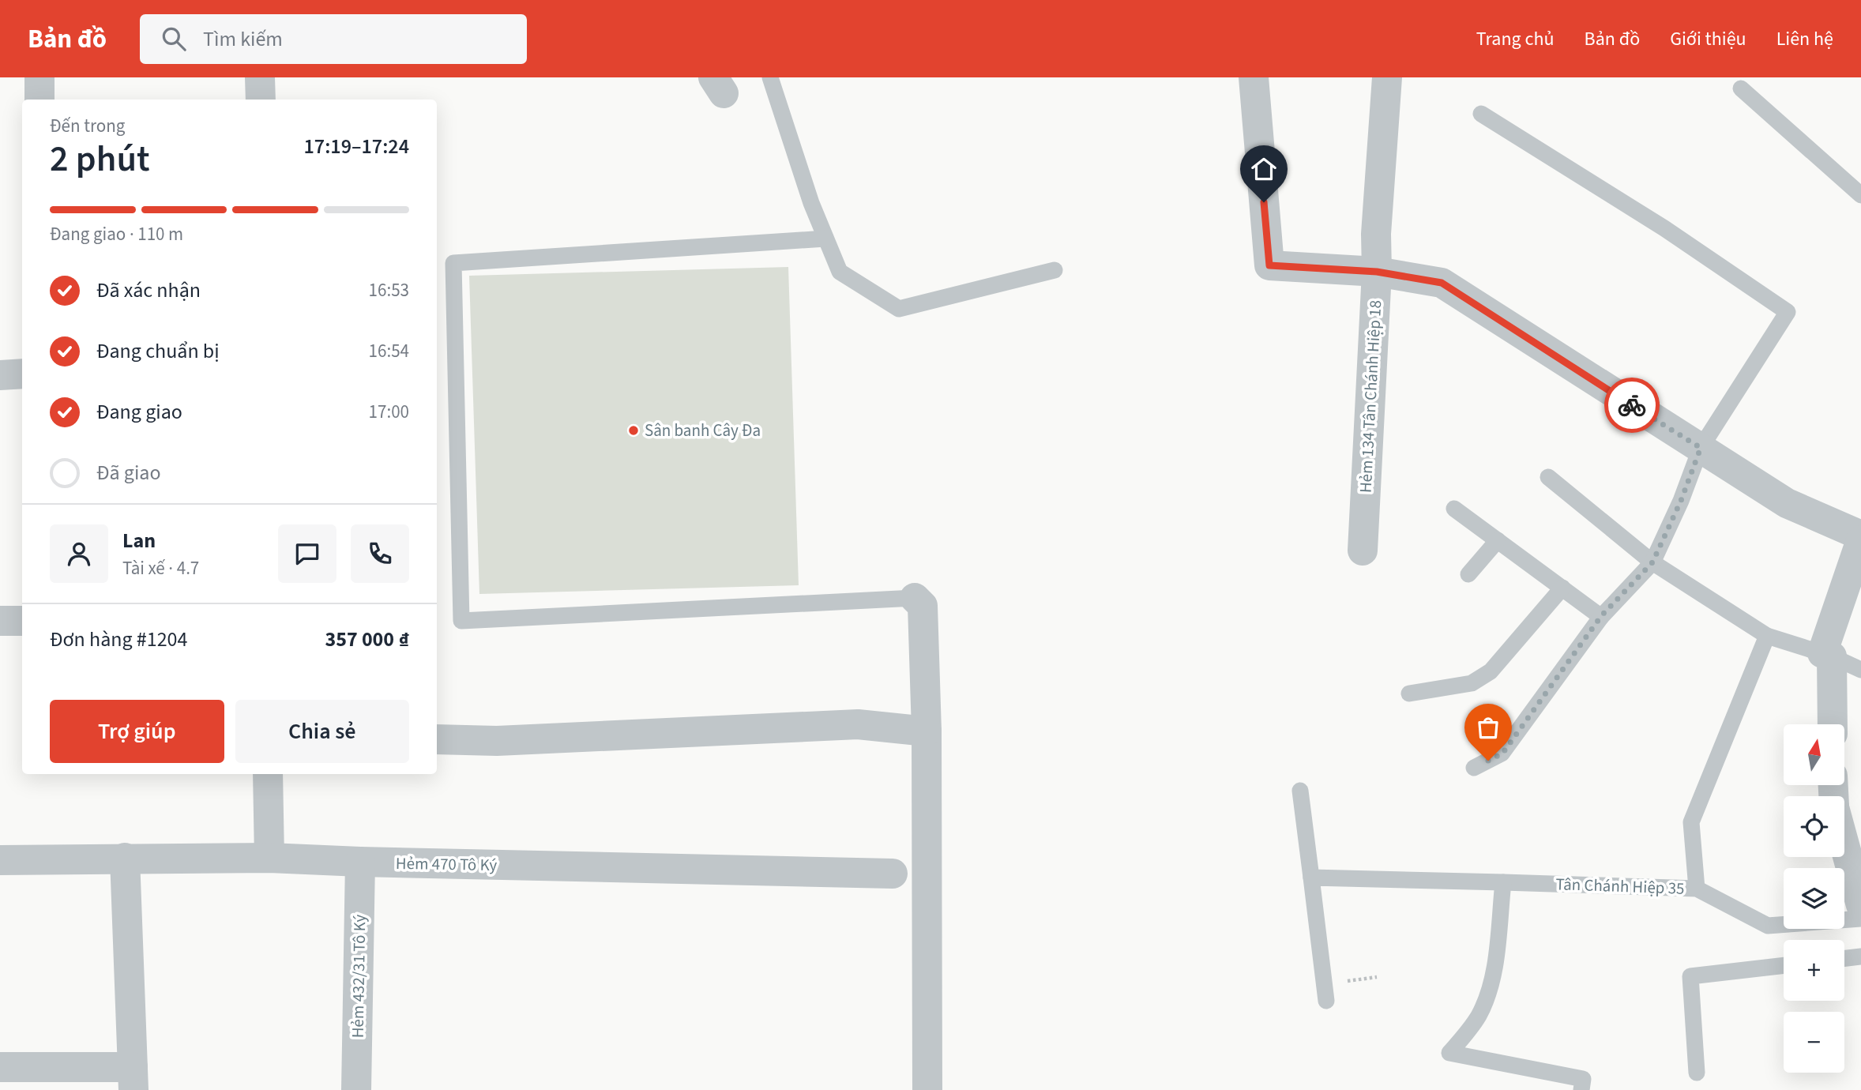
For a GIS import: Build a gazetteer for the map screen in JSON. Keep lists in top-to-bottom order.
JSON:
{
  "streets": {
    "street": ["Hẻm 134 Tân Chánh Hiệp 18", "Hẻm 470 Tô Ký", "Hẻm 432/31 Tô Ký"],
    "lane": ["Tân Chánh Hiệp 35"]
  },
  "crossings": [
    ["Hẻm 470 Tô Ký", "Hẻm 432/31 Tô Ký"]
  ],
  "places": ["Sân banh Cây Đa"],
  "north": "top",
  "page": {
    "header": "Bản đồ",
    "search": "Tìm kiếm",
    "nav": [
      "Trang chủ",
      "Bản đồ",
      "Giới thiệu",
      "Liên hệ"
    ],
    "heading": ["2 phút", "Đến trong", "17:19–17:24"],
    "panel": [
      "Lan",
      "Tài xế · 4.7",
      "Đơn hàng #1204",
      "357 000 ₫"
    ],
    "bar": "Đang giao · 110 m",
    "list": [
      ["Đã xác nhận", "16:53"],
      ["Đang chuẩn bị", "16:54"],
      ["Đang giao", "17:00"],
      "Đã giao"
    ],
    "buttons": ["Trợ giúp", "Chia sẻ"],
    "map_buttons": ["+", "−"]
  }
}
